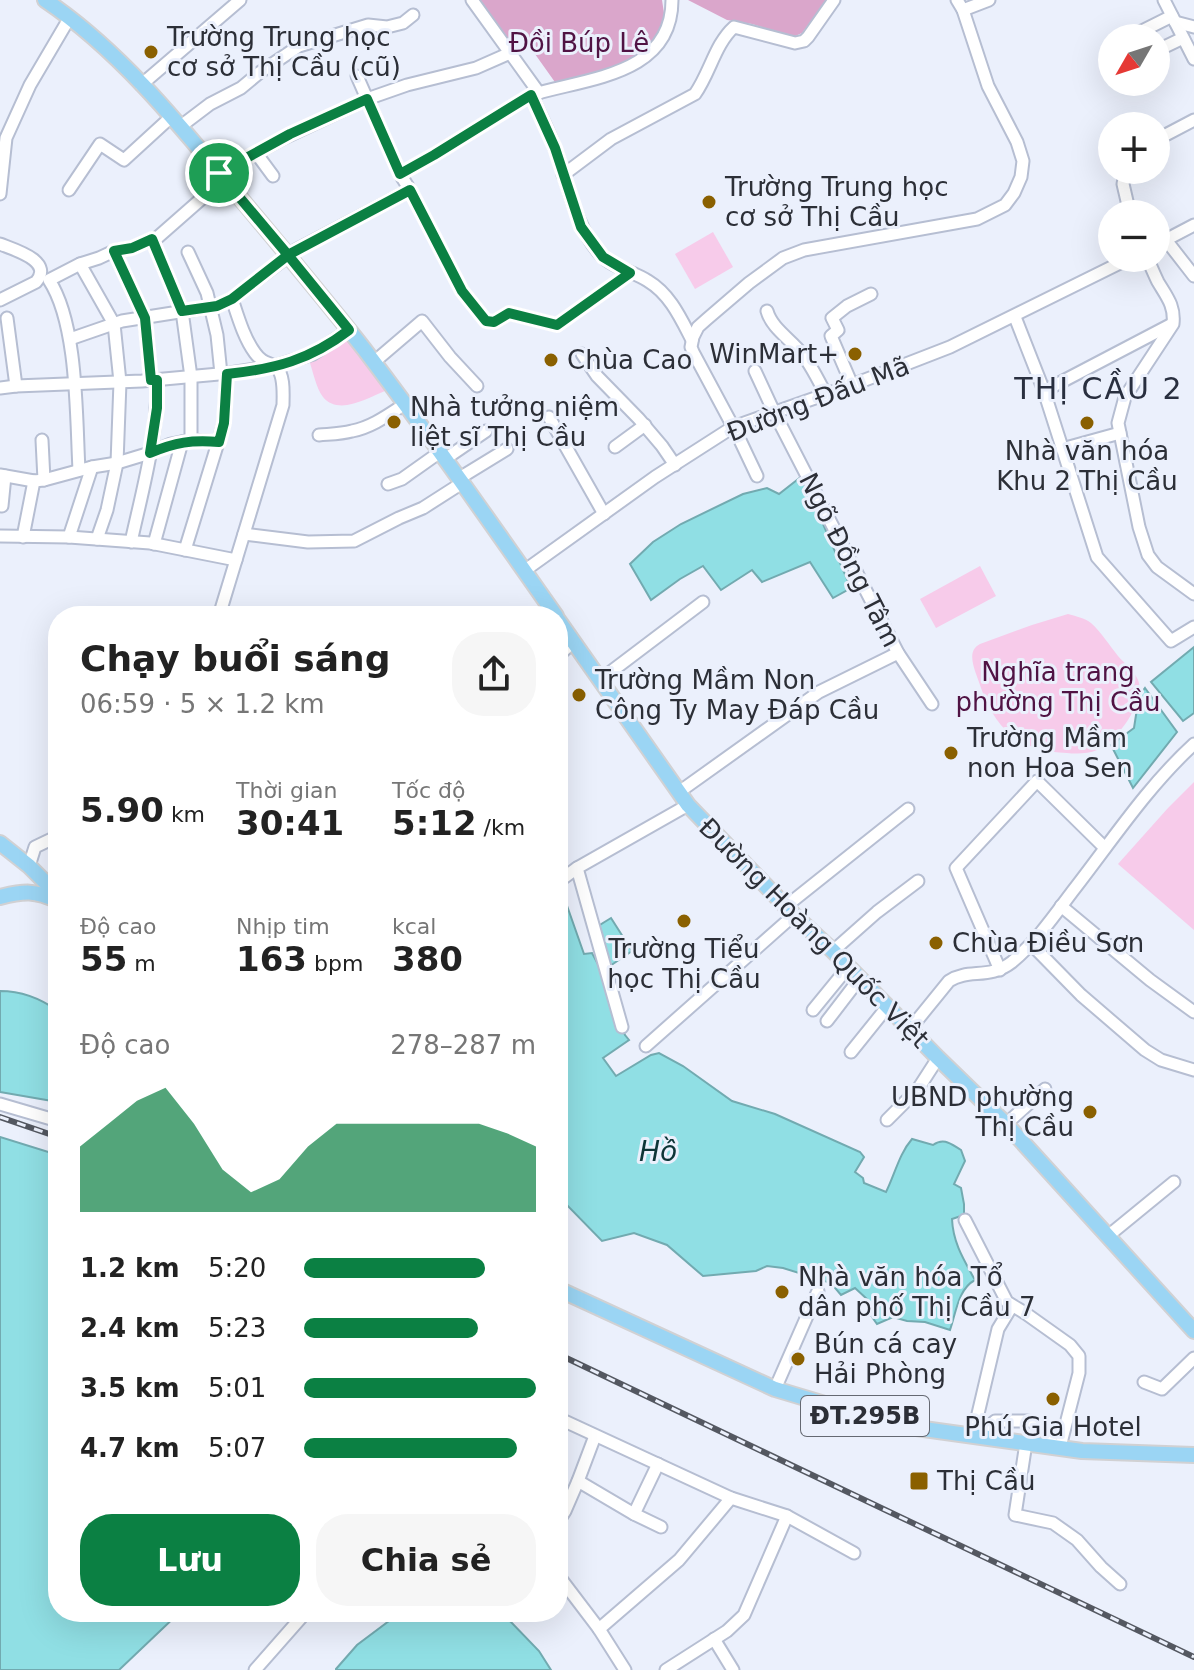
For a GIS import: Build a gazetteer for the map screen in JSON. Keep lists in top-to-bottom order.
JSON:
{
  "streets": {
    "main road": ["Đường Hoàng Quốc Việt", "ĐT.295B"],
    "street": ["Đường Đấu Mã", "Ngõ Đồng Tâm"]
  },
  "crossings": [
    ["Đường Đấu Mã", "Ngõ Đồng Tâm"],
    ["Đường Đấu Mã", "Đường Hoàng Quốc Việt"]
  ],
  "districts": ["THỊ CẦU 2"],
  "water": ["Hồ"],
  "parks": ["Đồi Búp Lê", "Nghĩa trang phường Thị Cầu"],
  "places": {
    "other": [
      "Trường Trung học cơ sở Thị Cầu (cũ)",
      "Trường Trung học cơ sở Thị Cầu",
      "WinMart+",
      "Chùa Cao",
      "Nhà tưởng niệm liệt sĩ Thị Cầu",
      "Nhà văn hóa Khu 2 Thị Cầu",
      "Trường Mầm Non Công Ty May Đáp Cầu",
      "Trường Mầm non Hoa Sen",
      "Trường Tiểu học Thị Cầu",
      "Chùa Điều Sơn",
      "UBND phường Thị Cầu",
      "Nhà văn hóa Tổ dân phố Thị Cầu 7",
      "Bún cá cay Hải Phòng",
      "Phú Gia Hotel"
    ],
    "transit": ["Thị Cầu"]
  },
  "north": "bottom left",
  "page": {
    "map_buttons": ["+", "−"],
    "heading": ["Chạy buổi sáng", "06:59 · 5 × 1.2 km"],
    "stats": [
      ["5.90 km"],
      ["Thời gian", "30:41"],
      ["Tốc độ", "5:12 /km"],
      ["Độ cao", "55 m"],
      ["Nhịp tim", "163 bpm"],
      ["kcal", "380"]
    ],
    "chart": ["Độ cao", "278–287 m"],
    "list": [
      {
        "name": "1.2 km",
        "note": "5:20"
      },
      {
        "name": "2.4 km",
        "note": "5:23"
      },
      {
        "name": "3.5 km",
        "note": "5:01"
      },
      {
        "name": "4.7 km",
        "note": "5:07"
      }
    ],
    "buttons": ["Lưu", "Chia sẻ"]
  }
}
